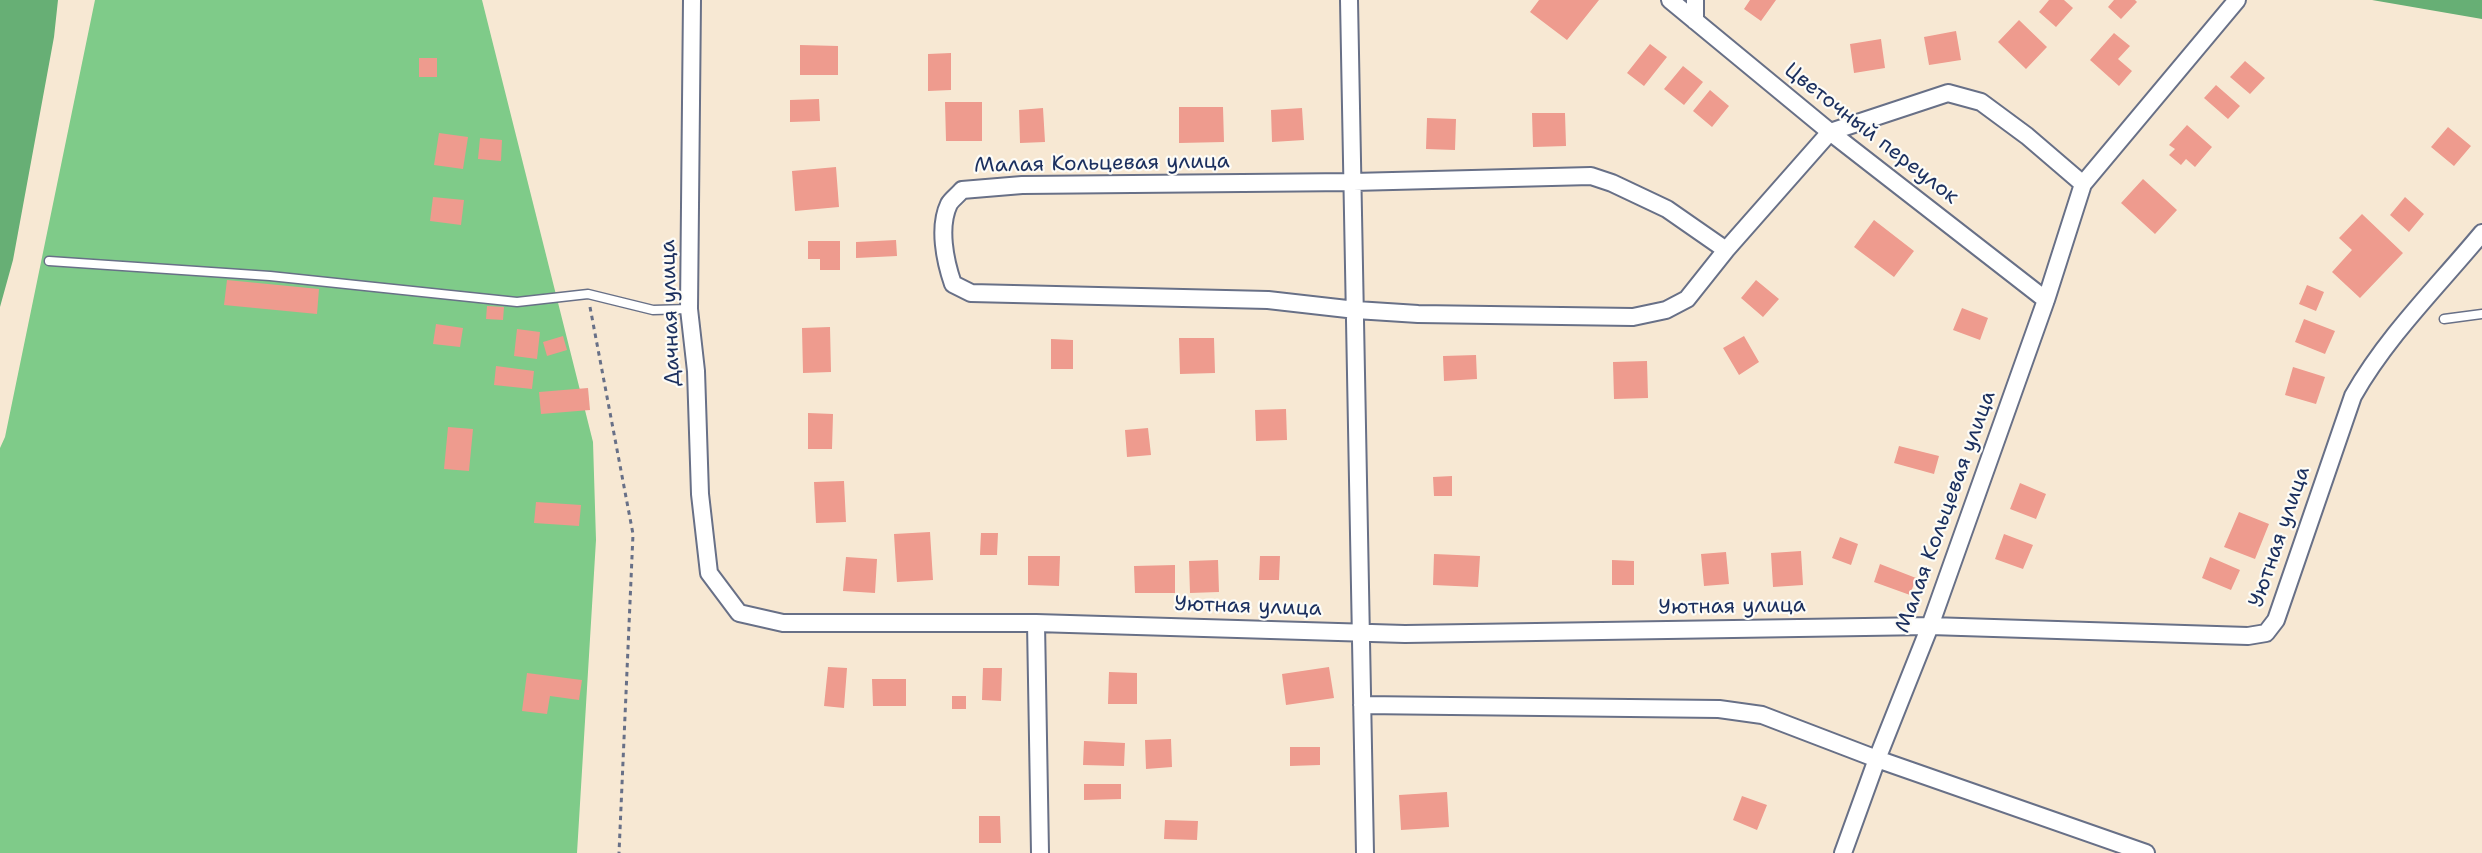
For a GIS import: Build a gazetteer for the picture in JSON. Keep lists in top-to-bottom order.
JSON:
{
  "streets": {
    "street": [
      "Цветочный переулок",
      "Малая Кольцевая улица",
      "Дачная улица",
      "Уютная улица"
    ]
  },
  "crossings": [
    ["Цветочный переулок", "Малая Кольцевая улица"],
    ["Малая Кольцевая улица", "Уютная улица"],
    ["Дачная улица", "Уютная улица"]
  ]
}
